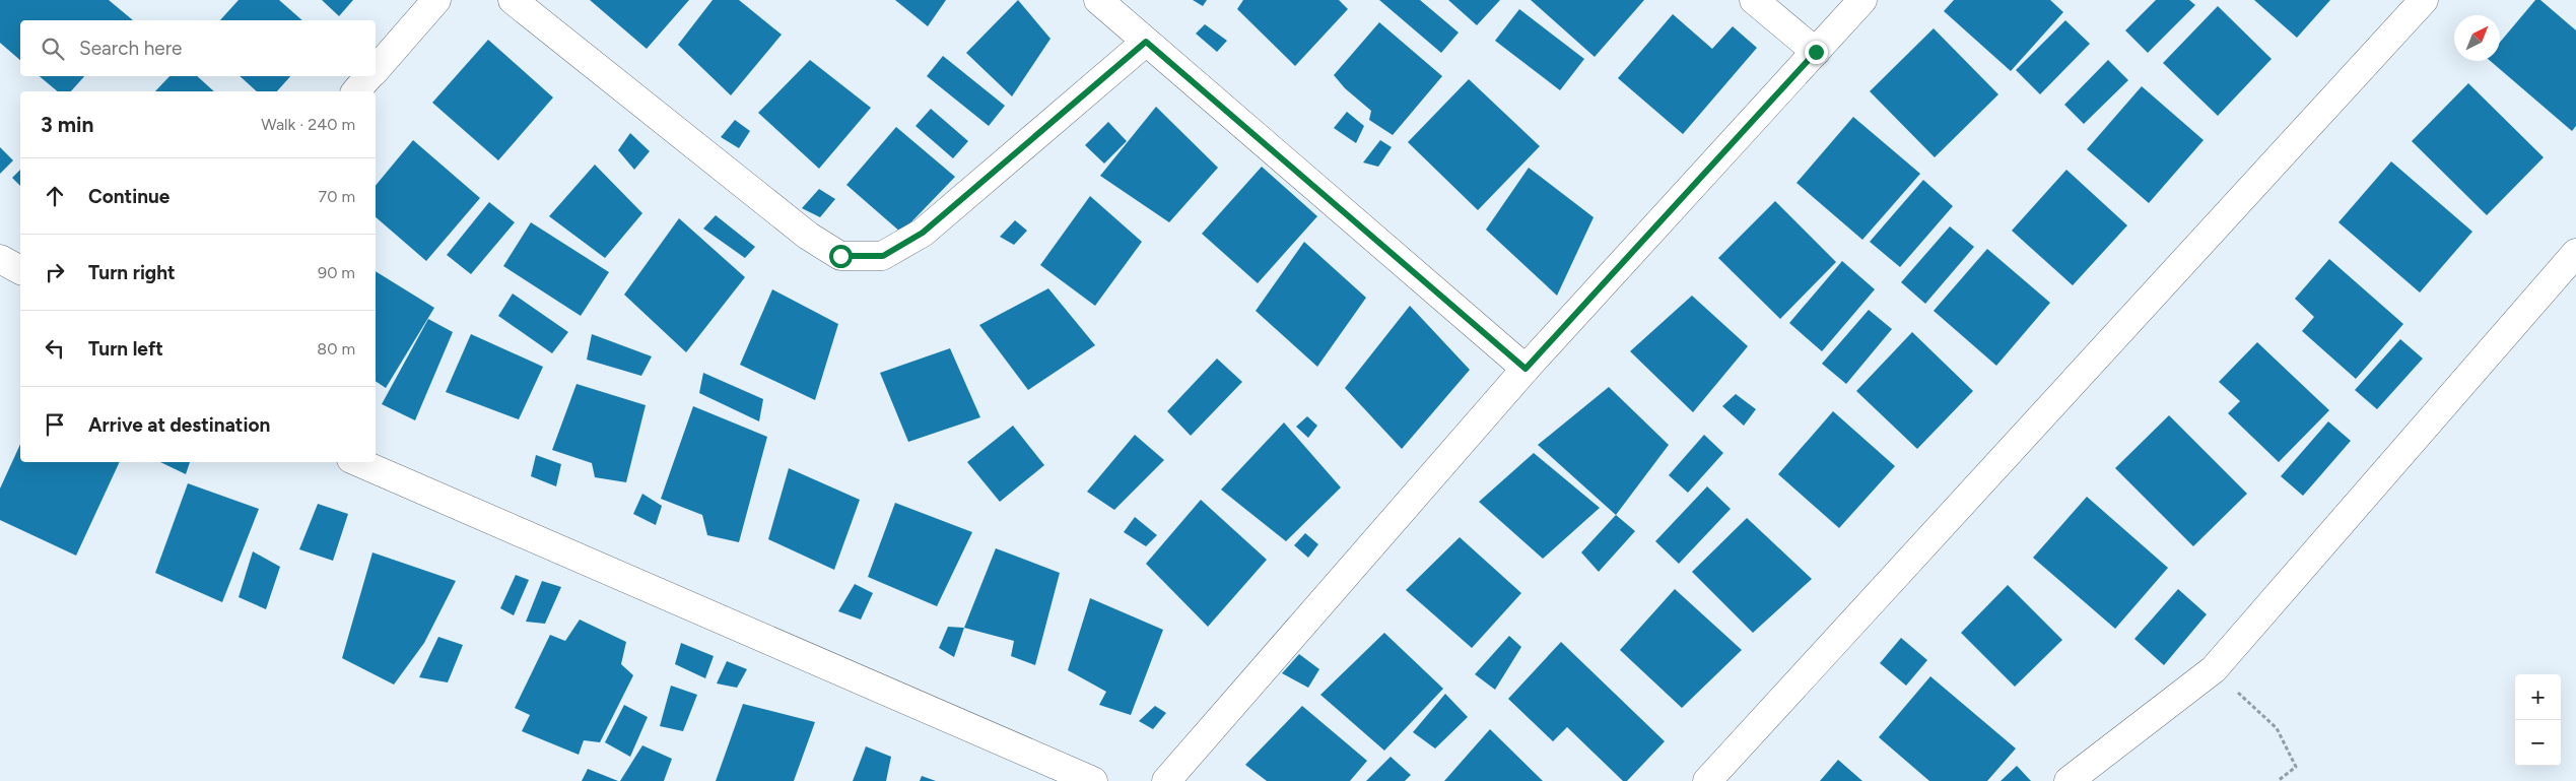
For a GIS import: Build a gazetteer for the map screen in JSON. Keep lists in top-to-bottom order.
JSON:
{
  "north": "top right",
  "page": {
    "search": "Search here",
    "heading": ["3 min", "Walk · 240 m"],
    "list": [
      ["Continue", "70 m"],
      ["Turn right", "90 m"],
      ["Turn left", "80 m"],
      "Arrive at destination"
    ],
    "map_buttons": ["+", "−"]
  }
}
